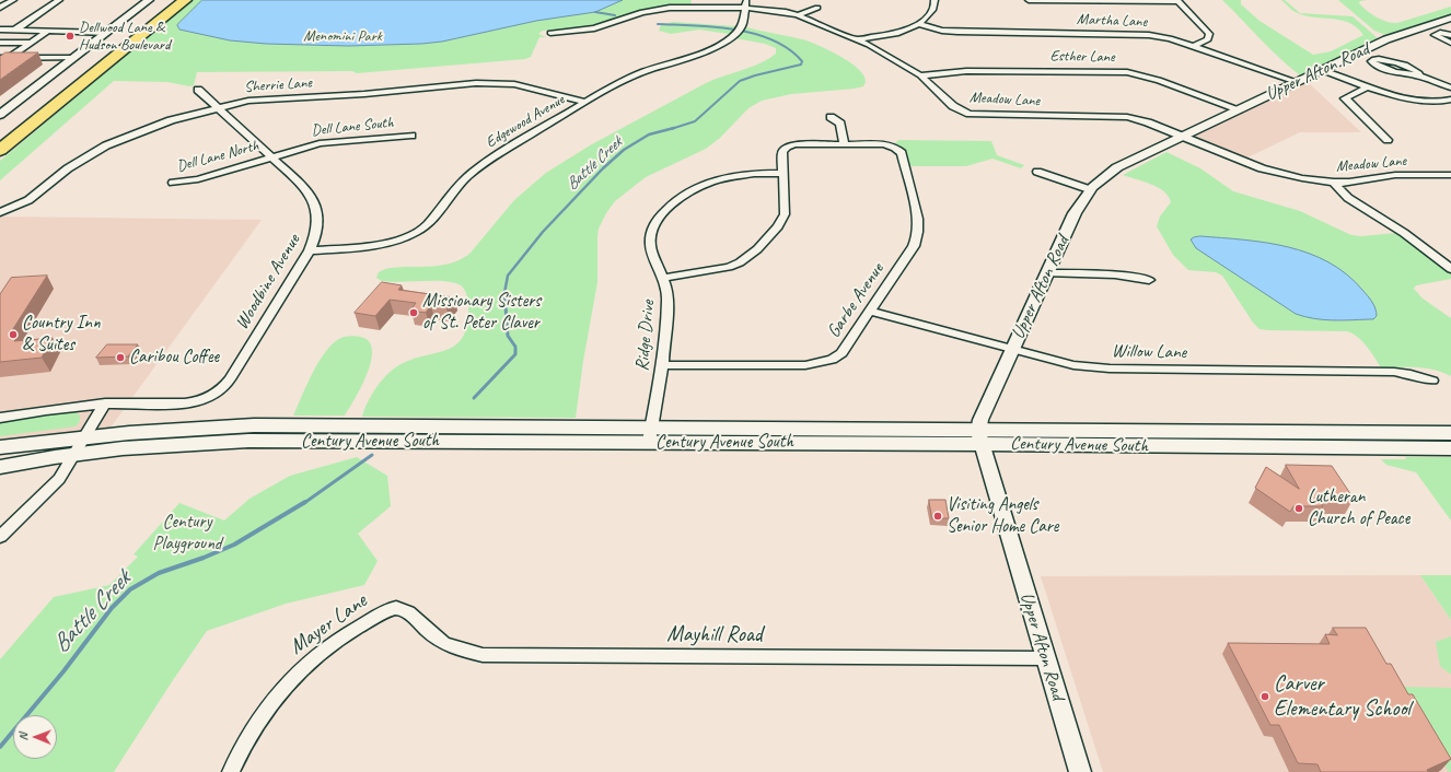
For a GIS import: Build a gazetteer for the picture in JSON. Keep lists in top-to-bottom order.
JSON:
{
  "streets": {
    "main road": ["Century Avenue South"],
    "street": [
      "Martha Lane",
      "Esther Lane",
      "Upper Afton Road",
      "Sherrie Lane",
      "Meadow Lane",
      "Edgewood Avenue",
      "Dell Lane South",
      "Dell Lane North",
      "Woodbine Avenue",
      "Garbe Avenue",
      "Ridge Drive",
      "Willow Lane",
      "Mayer Lane",
      "Mayhill Road"
    ]
  },
  "crossings": [
    ["Martha Lane", "Upper Afton Road"],
    ["Esther Lane", "Upper Afton Road"],
    ["Esther Lane", "Meadow Lane"],
    ["Upper Afton Road", "Meadow Lane"],
    ["Upper Afton Road", "Willow Lane"],
    ["Upper Afton Road", "Century Avenue South"],
    ["Upper Afton Road", "Mayhill Road"],
    ["Sherrie Lane", "Edgewood Avenue"],
    ["Sherrie Lane", "Woodbine Avenue"],
    ["Meadow Lane", "Edgewood Avenue"],
    ["Edgewood Avenue", "Woodbine Avenue"],
    ["Dell Lane South", "Dell Lane North"],
    ["Dell Lane South", "Woodbine Avenue"],
    ["Dell Lane North", "Woodbine Avenue"],
    ["Garbe Avenue", "Ridge Drive"],
    ["Garbe Avenue", "Willow Lane"],
    ["Ridge Drive", "Century Avenue South"],
    ["Mayer Lane", "Mayhill Road"]
  ],
  "water": ["Battle Creek"],
  "parks": ["Menomini Park", "Century Playground"],
  "places": [
    "Dellwood Lane & Hudson Boulevard",
    "Missionary Sisters of St. Peter Claver",
    "Country Inn & Suites",
    "Caribou Coffee",
    "Lutheran Church of Peace",
    "Visiting Angels Senior Home Care",
    "Carver Elementary School"
  ],
  "north": "left"
}
